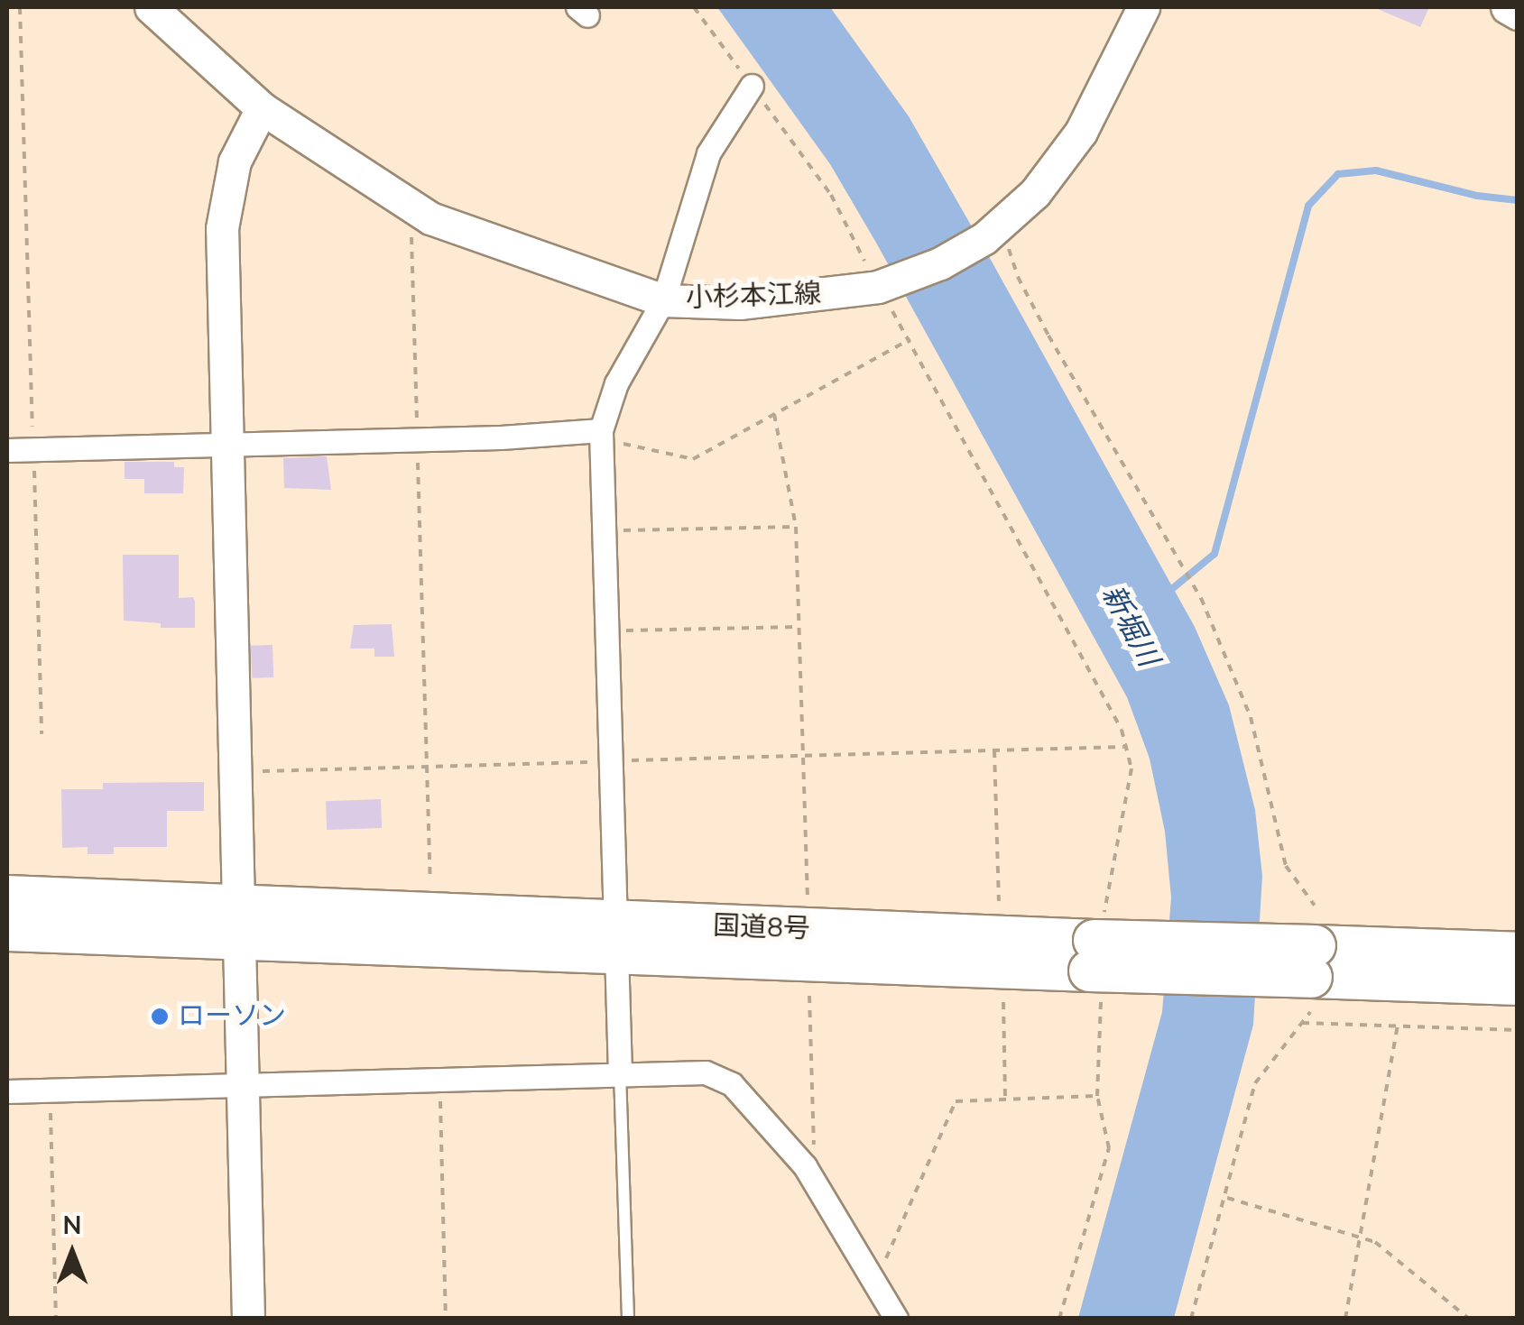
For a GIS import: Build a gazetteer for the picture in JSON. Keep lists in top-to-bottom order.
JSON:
{
  "streets": {
    "highway": ["国道8号"],
    "street": ["小杉本江線"]
  },
  "water": ["新堀川"],
  "places": ["ローソン"],
  "north": "top"
}
